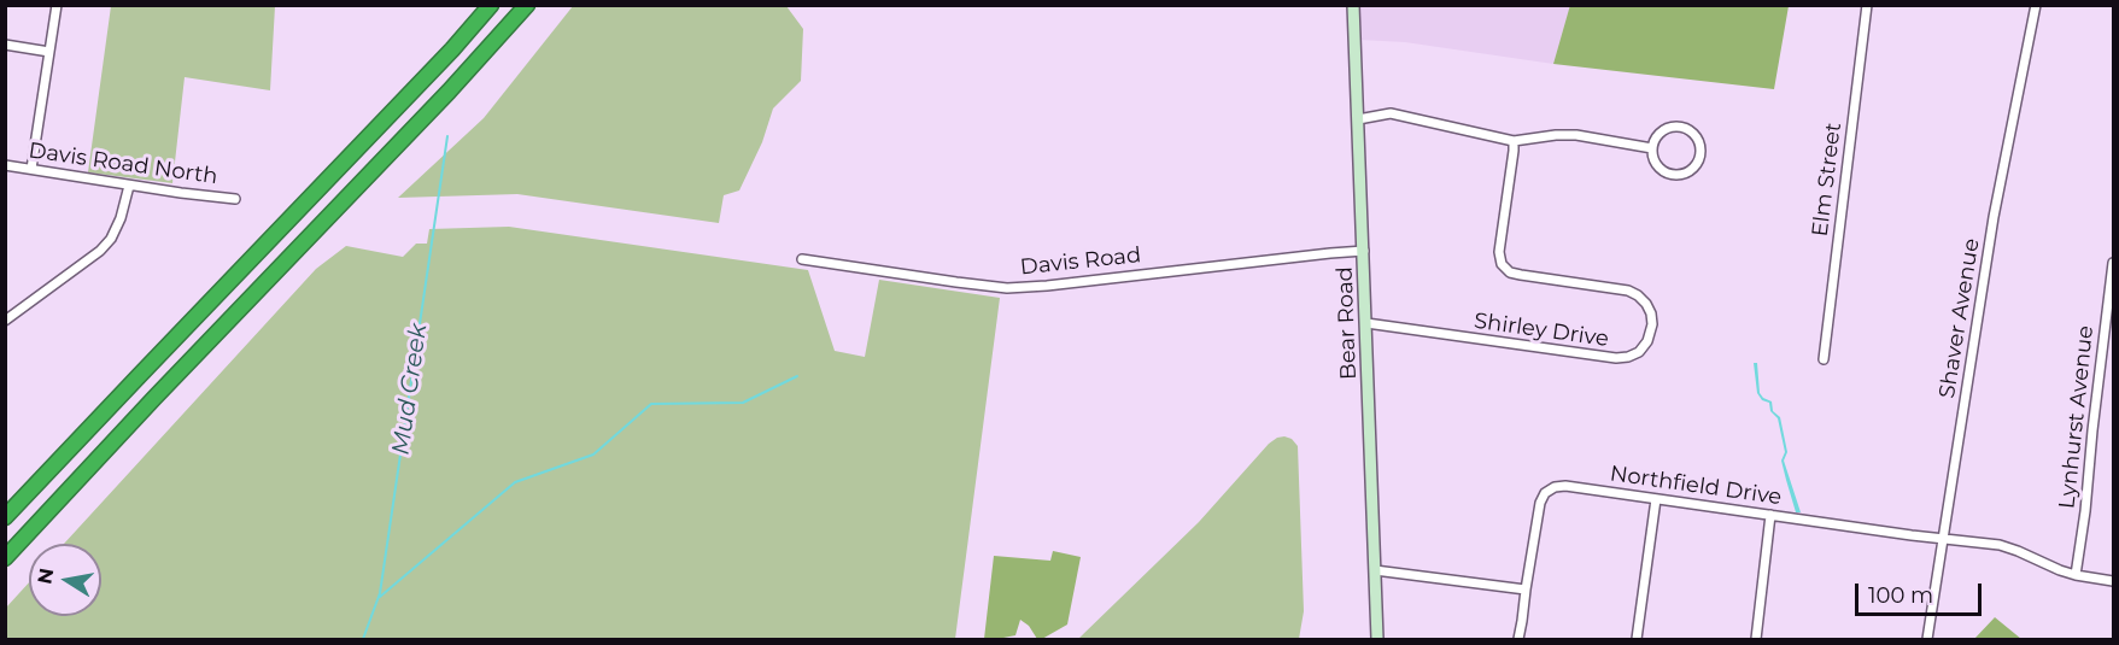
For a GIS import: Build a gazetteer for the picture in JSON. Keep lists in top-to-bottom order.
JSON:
{
  "streets": {
    "main road": ["Bear Road"],
    "street": [
      "Davis Road North",
      "Elm Street",
      "Davis Road",
      "Shaver Avenue",
      "Shirley Drive",
      "Lynhurst Avenue",
      "Northfield Drive"
    ]
  },
  "crossings": [
    ["Davis Road", "Bear Road"],
    ["Shaver Avenue", "Northfield Drive"],
    ["Bear Road", "Shirley Drive"],
    ["Lynhurst Avenue", "Northfield Drive"]
  ],
  "water": ["Mud Creek"],
  "scale_bar": "100 m",
  "north": "left"
}
